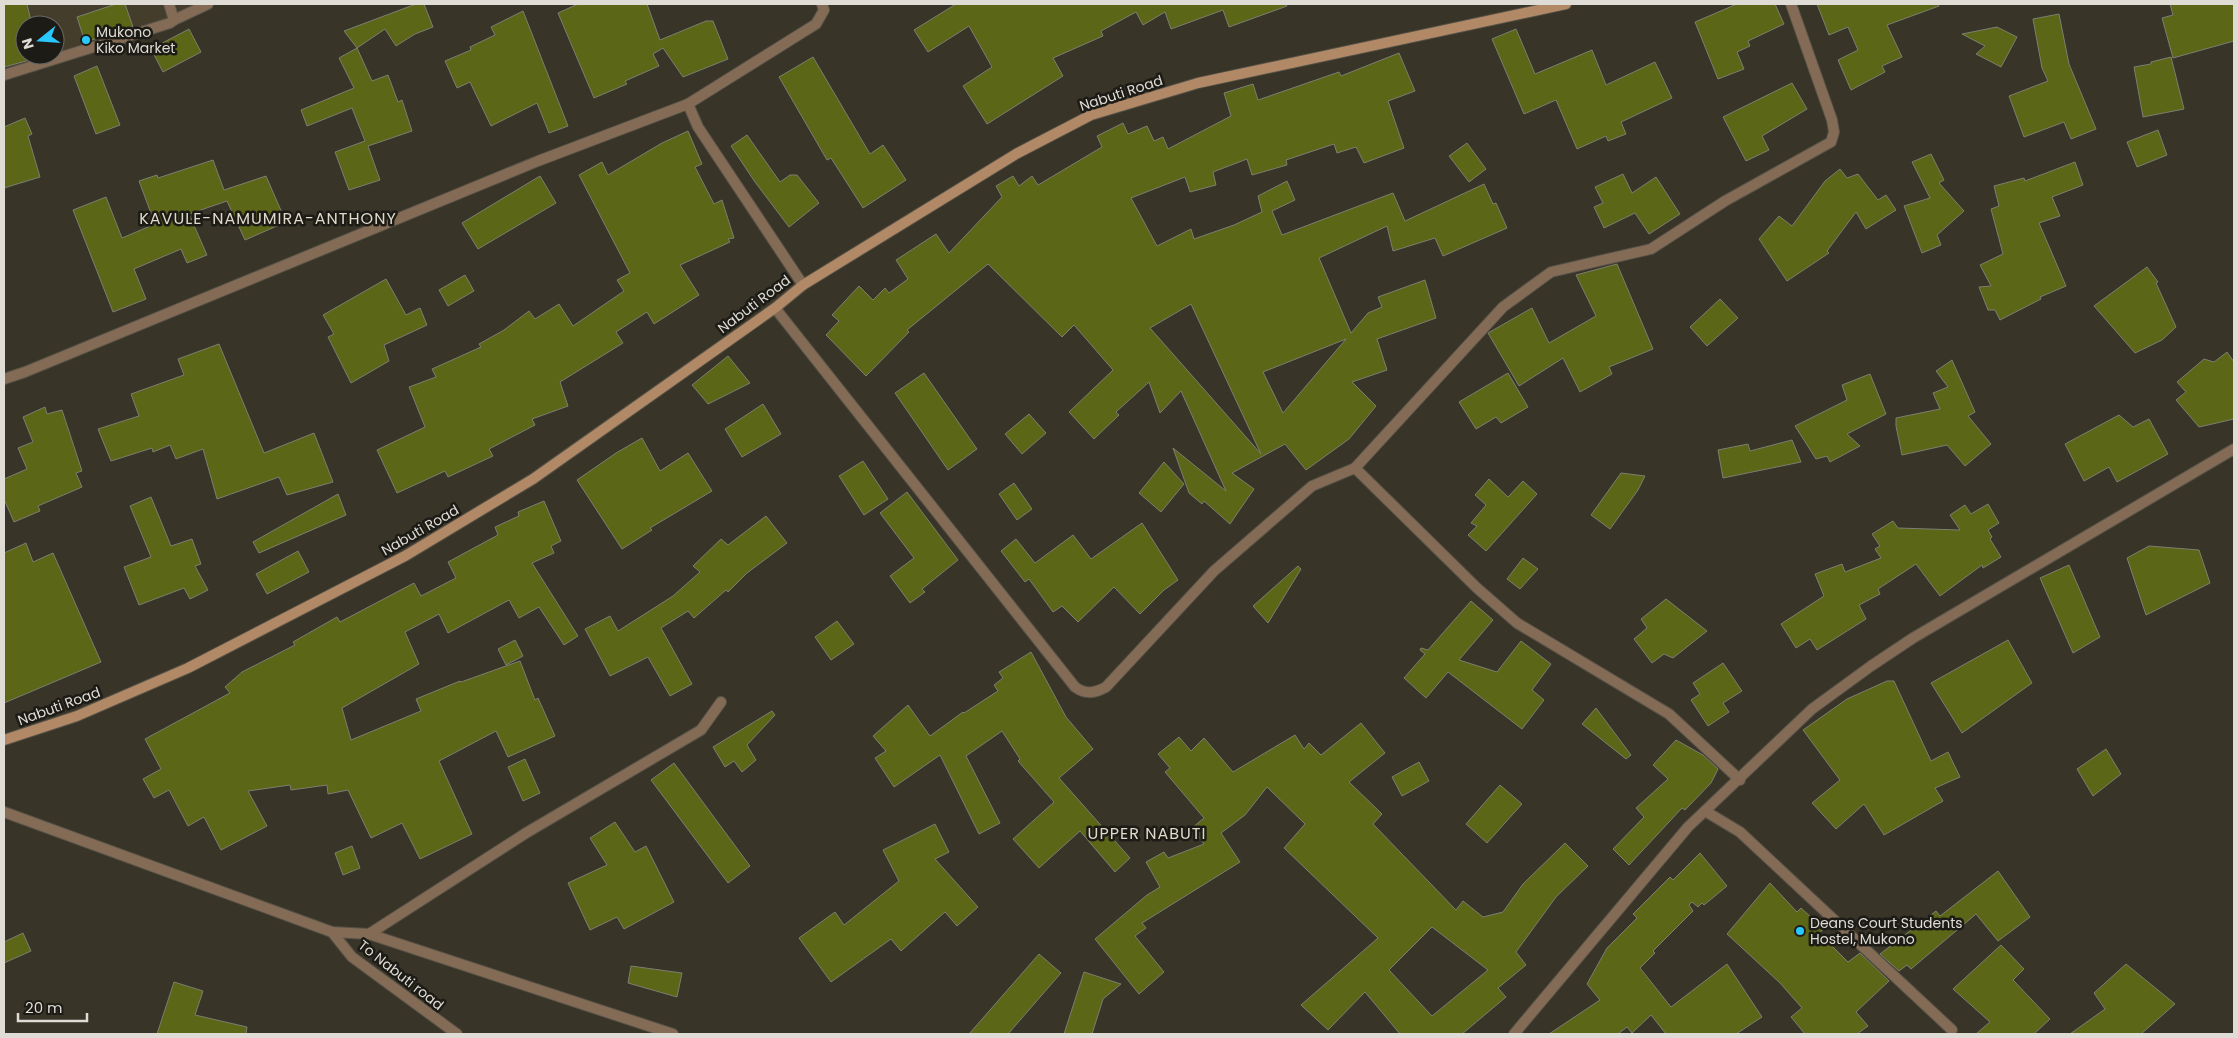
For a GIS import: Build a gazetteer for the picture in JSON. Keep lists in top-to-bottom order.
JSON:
{
  "streets": {
    "street": ["Nabuti Road", "To Nabuti road"]
  },
  "districts": ["KAVULE-NAMUMIRA-ANTHONY", "UPPER NABUTI"],
  "places": ["Mukono Kiko Market", "Deans Court Students Hostel, Mukono"],
  "scale_bar": "20 m",
  "north": "left"
}
